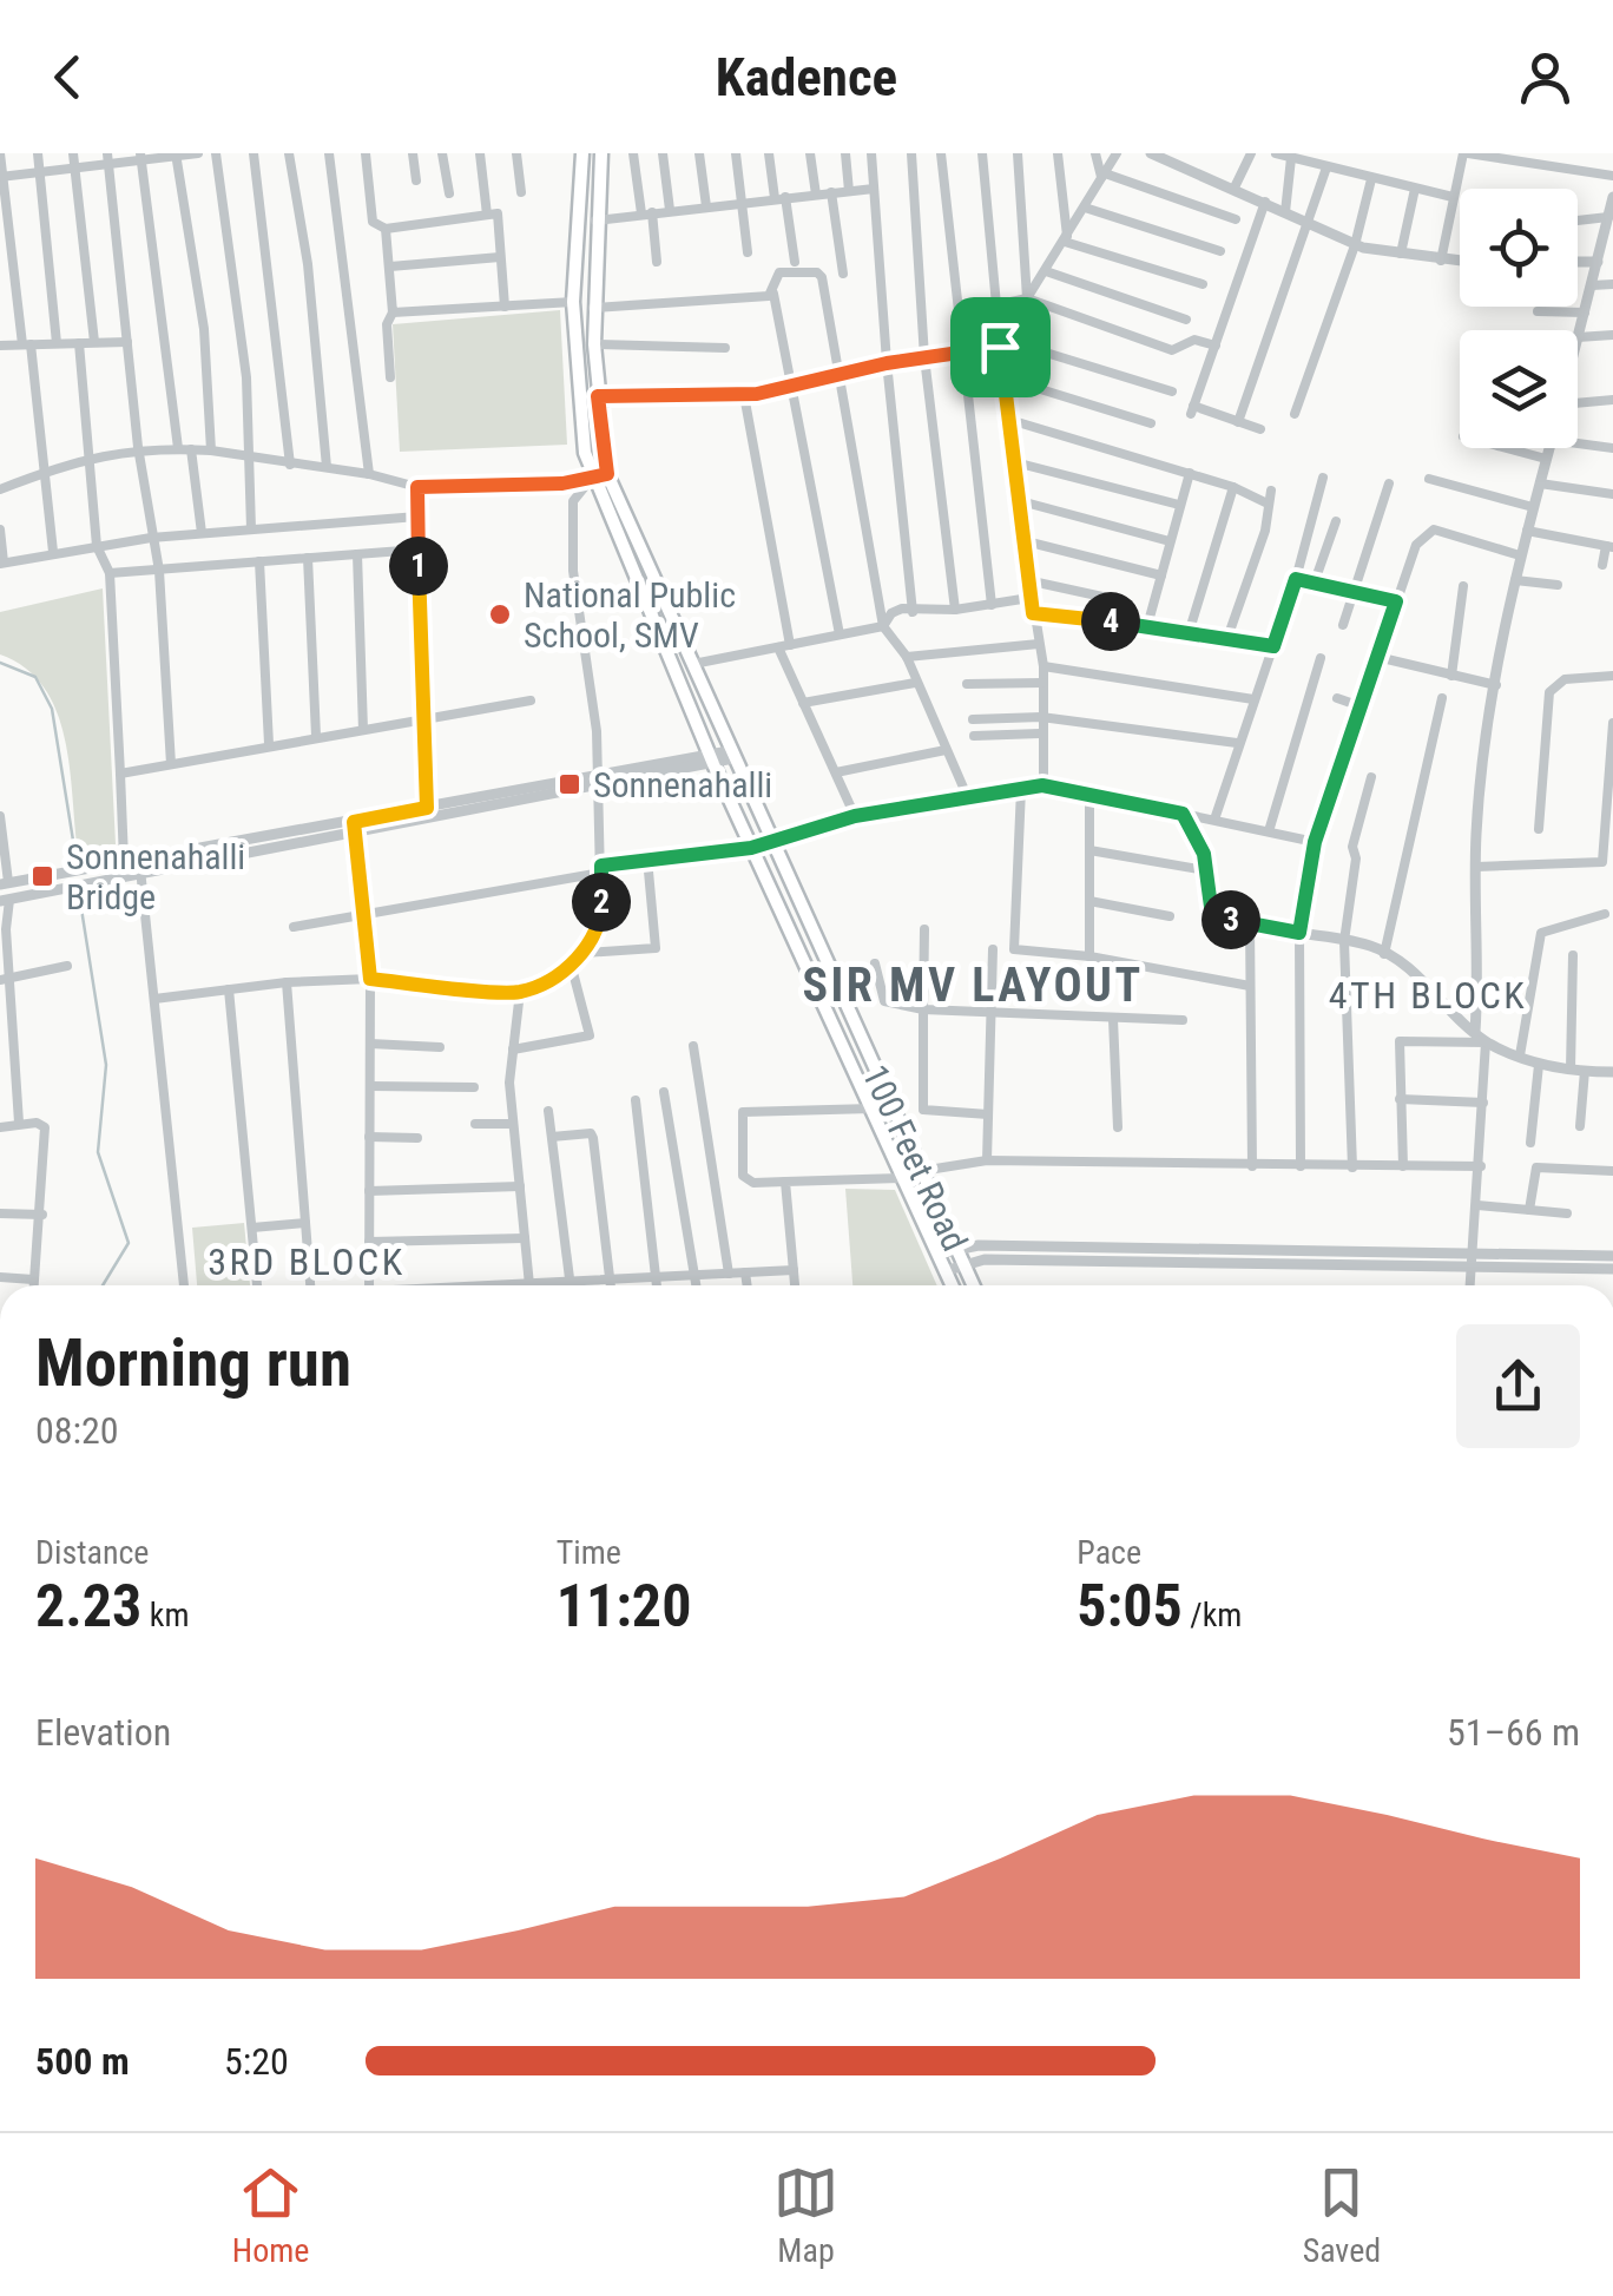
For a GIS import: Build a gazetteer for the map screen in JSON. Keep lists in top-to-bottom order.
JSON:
{
  "streets": {
    "main road": ["100 Feet Road"]
  },
  "districts": ["SIR MV LAYOUT", "4TH BLOCK", "3RD BLOCK"],
  "places": {
    "other": ["National Public School, SMV"],
    "transit": ["Sonnenahalli", "Sonnenahalli Bridge"]
  },
  "page": {
    "header": "Kadence",
    "pins": [
      "1",
      "4",
      "2",
      "3"
    ],
    "heading": ["Morning run", "08:20"],
    "stats": [
      ["Distance", "2.23 km"],
      ["Time", "11:20"],
      ["Pace", "5:05 /km"]
    ],
    "chart": ["Elevation", "51–66 m"],
    "list": [
      {
        "name": "500 m",
        "note": "5:20"
      }
    ],
    "tabs": ["Home", "Map", "Saved"]
  }
}
